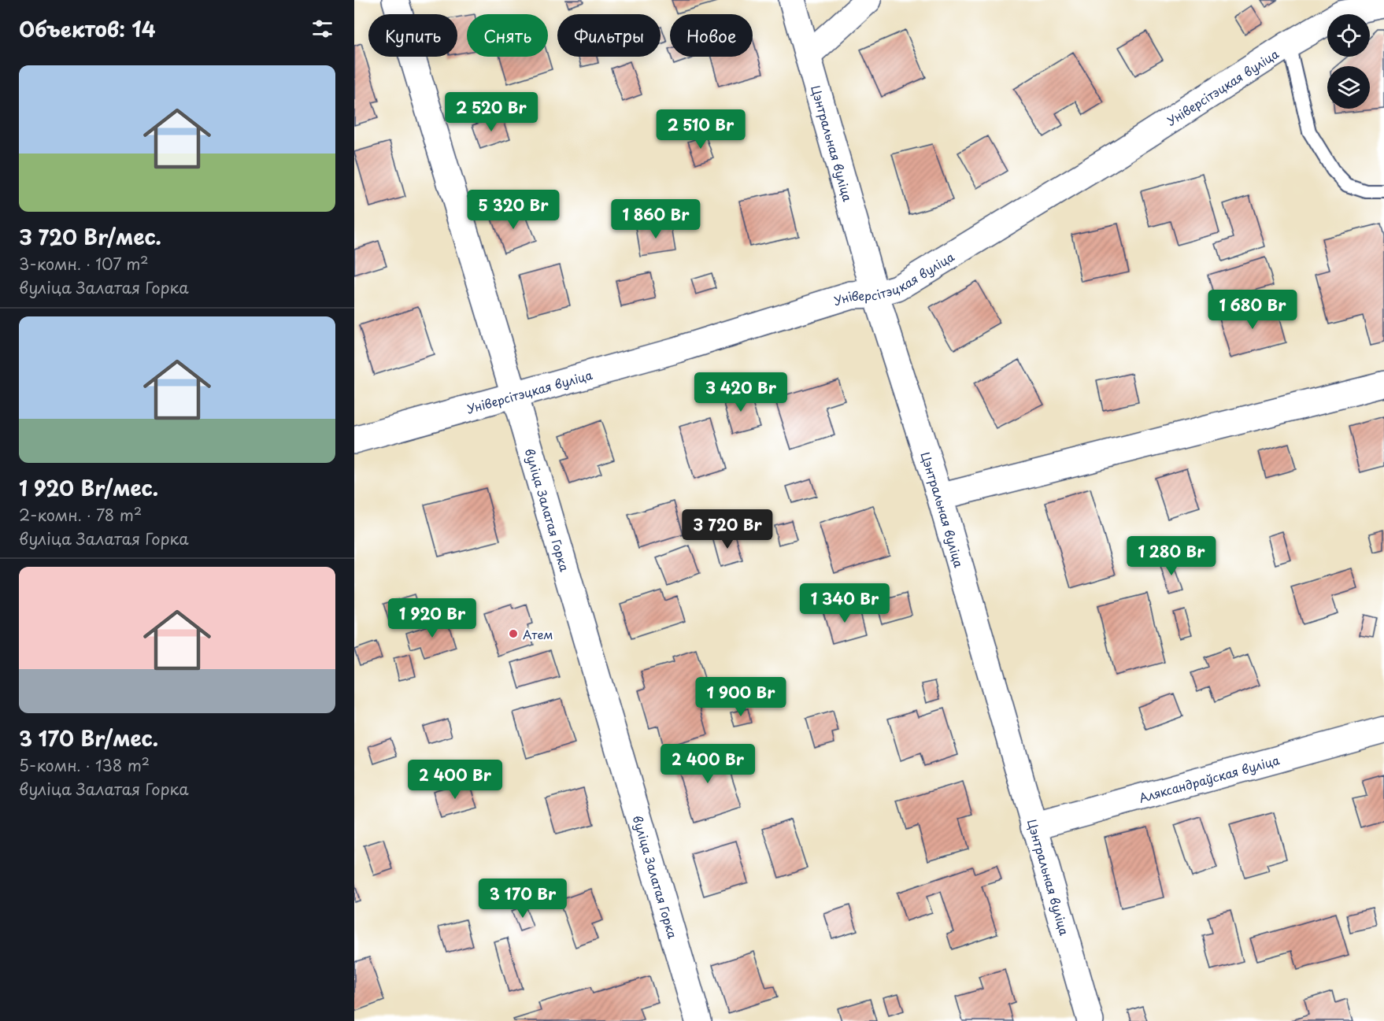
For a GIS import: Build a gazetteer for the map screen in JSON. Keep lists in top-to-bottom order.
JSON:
{
  "streets": {
    "street": [
      "Універсітэцкая вуліца",
      "Цэнтральная вуліца",
      "вуліца Залатая Горка",
      "Аляксандраўская вуліца"
    ]
  },
  "crossings": [
    ["Універсітэцкая вуліца", "Цэнтральная вуліца"],
    ["Універсітэцкая вуліца", "вуліца Залатая Горка"],
    ["Цэнтральная вуліца", "Аляксандраўская вуліца"]
  ],
  "places": ["Атем"],
  "page": {
    "heading": "Объектов: 14",
    "chip": [
      "Купить",
      "Снять",
      "Фильтры",
      "Новое"
    ],
    "list": [
      {
        "name": "3 720 Br/мес.",
        "note": "3-комн. · 107 m² · вуліца Залатая Горка"
      },
      {
        "name": "1 920 Br/мес.",
        "note": "2-комн. · 78 m² · вуліца Залатая Горка"
      },
      {
        "name": "3 170 Br/мес.",
        "note": "5-комн. · 138 m² · вуліца Залатая Горка"
      }
    ],
    "price": [
      "2 520 Br",
      "2 510 Br",
      "5 320 Br",
      "1 860 Br",
      "1 680 Br",
      "3 420 Br",
      "3 720 Br",
      "1 280 Br",
      "1 340 Br",
      "1 920 Br",
      "1 900 Br",
      "2 400 Br",
      "2 400 Br",
      "3 170 Br"
    ]
  }
}
